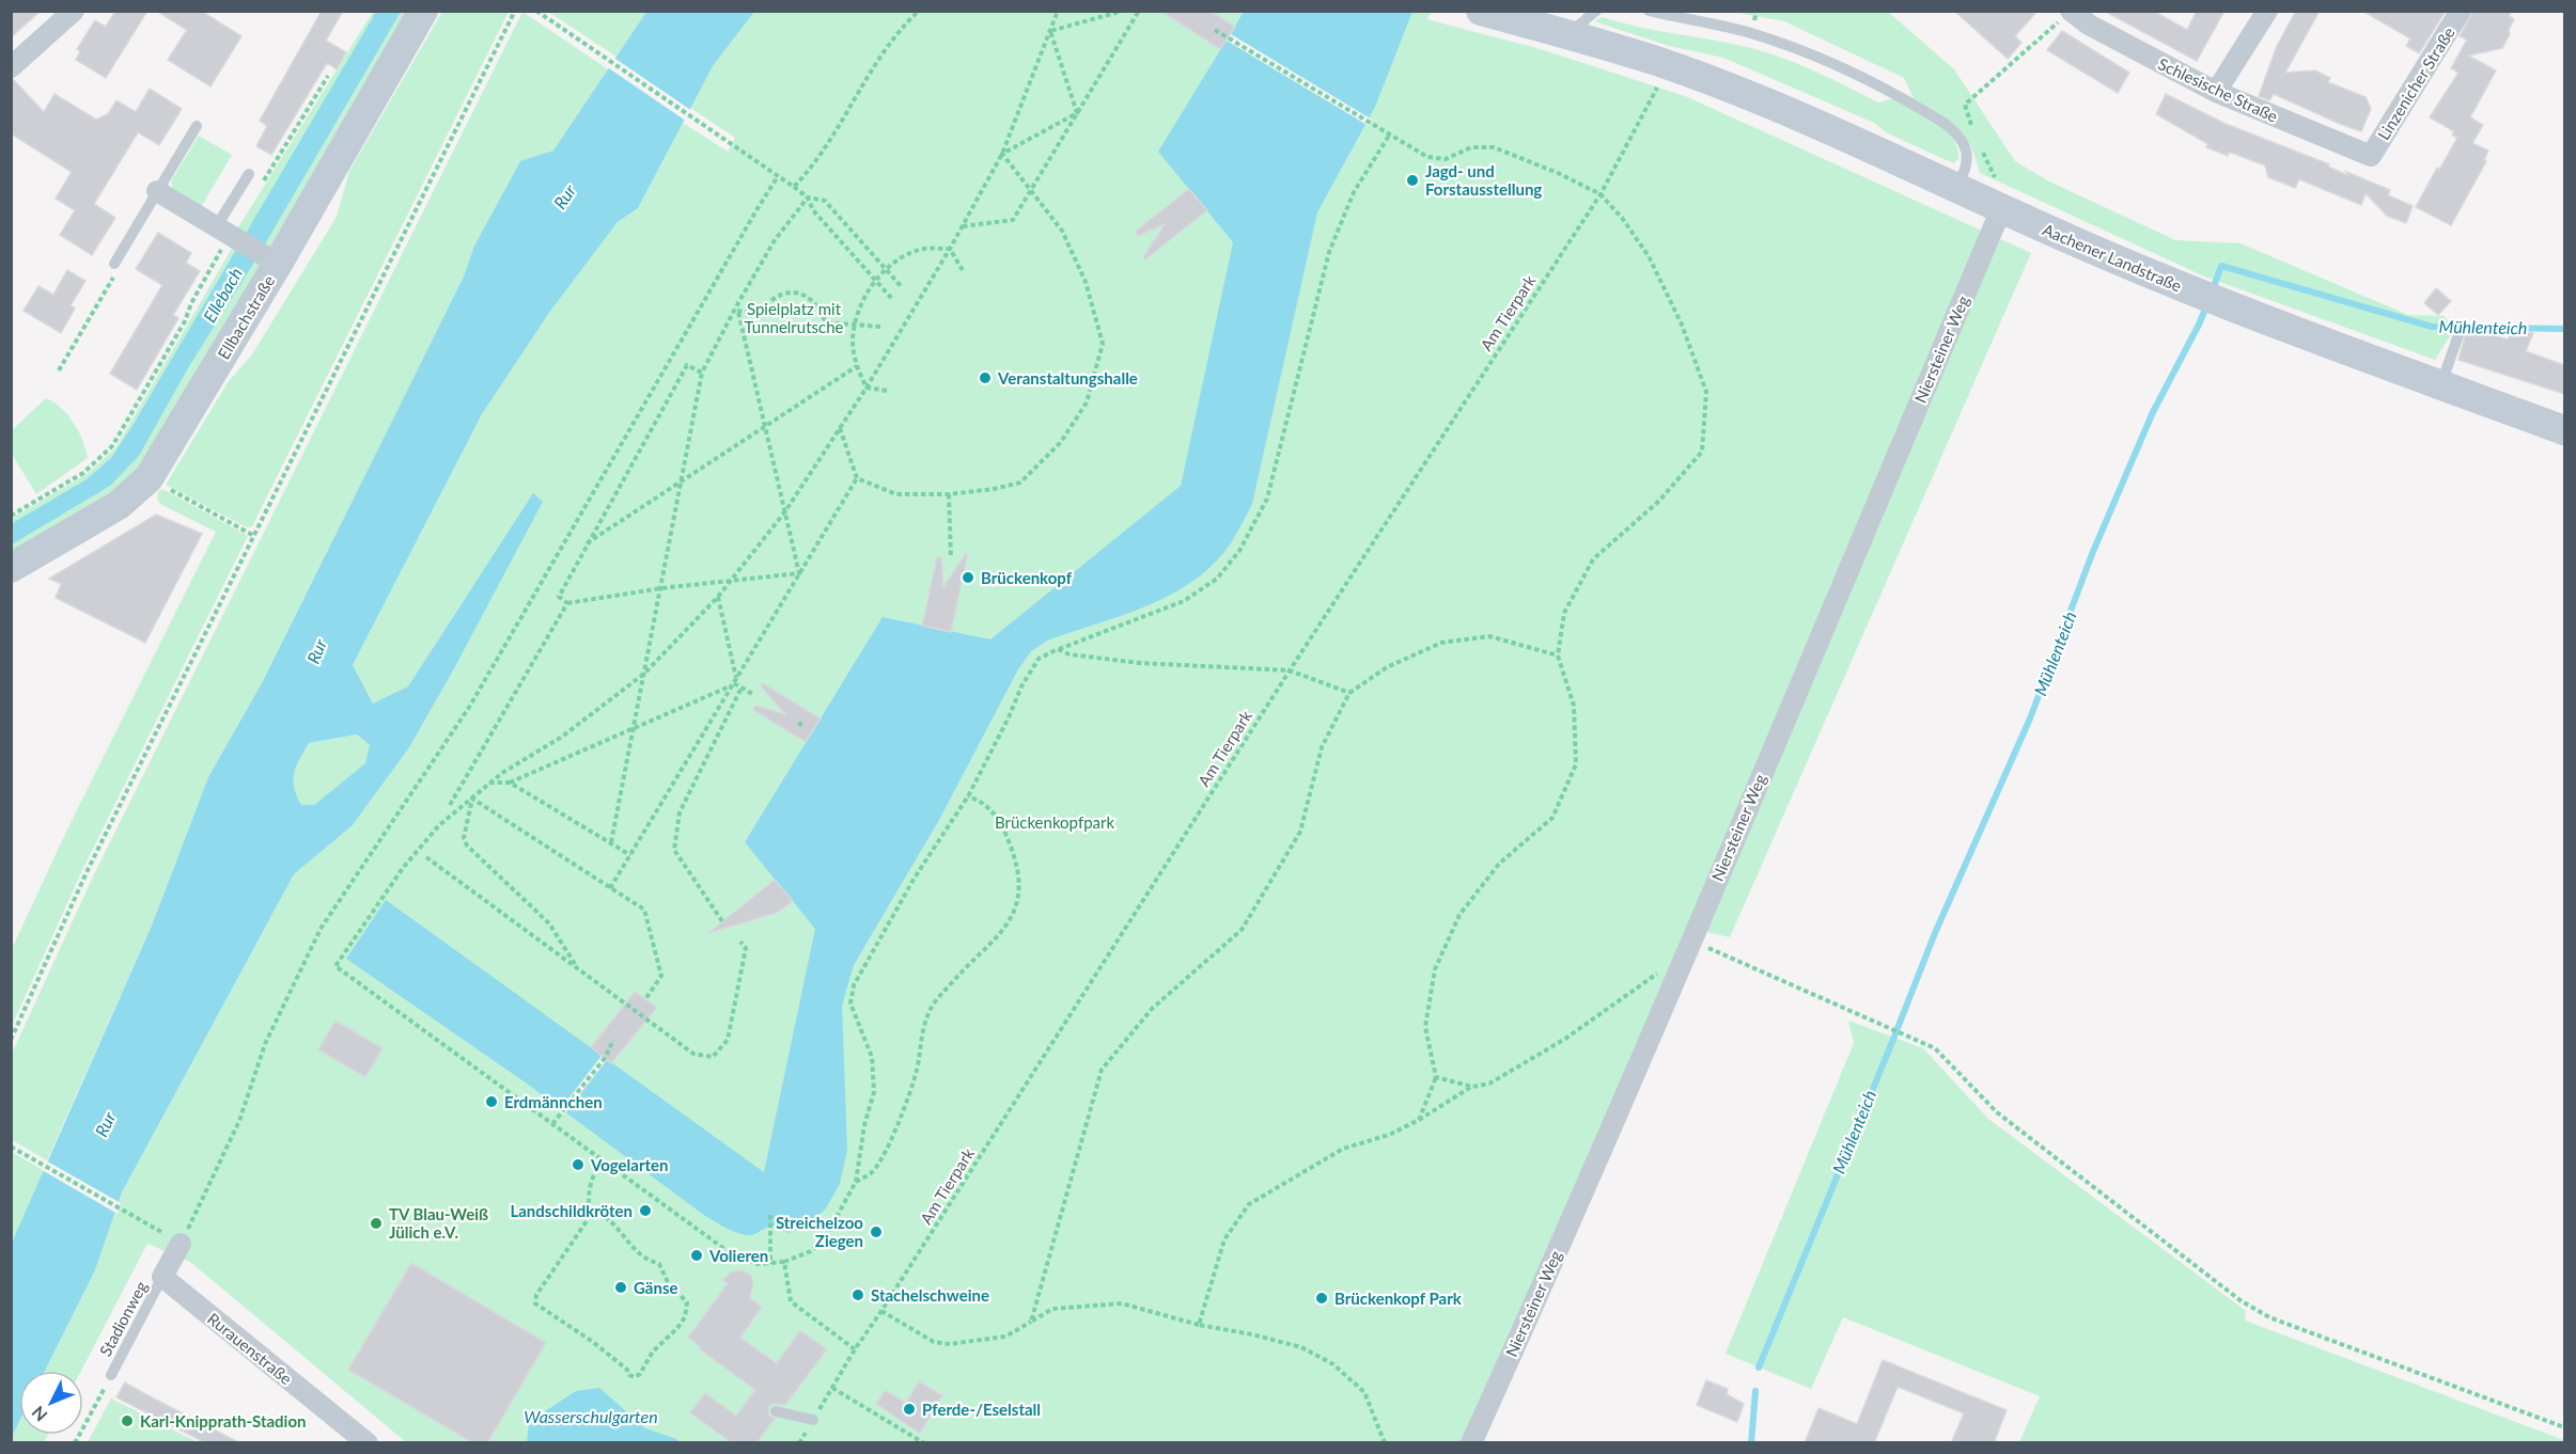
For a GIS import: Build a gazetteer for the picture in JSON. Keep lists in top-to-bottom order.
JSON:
{
  "streets": {
    "main road": ["Aachener Landstraße", "Ellbachstraße"],
    "street": [
      "Linzenicher Straße",
      "Schlesische Straße",
      "Niersteiner Weg",
      "Rurauenstraße"
    ],
    "lane": ["Stadionweg"],
    "path": ["Am Tierpark"]
  },
  "crossings": [
    ["Linzenicher Straße", "Schlesische Straße"],
    ["Aachener Landstraße", "Am Tierpark"],
    ["Aachener Landstraße", "Niersteiner Weg"],
    ["Stadionweg", "Rurauenstraße"]
  ],
  "water": [
    "Rur",
    "Ellebach",
    "Mühlenteich",
    "Wasserschulgarten"
  ],
  "parks": ["Spielplatz mit Tunnelrutsche", "Brückenkopfpark"],
  "places": [
    "Jagd- und Forstausstellung",
    "Veranstaltungshalle",
    "Brückenkopf",
    "Erdmännchen",
    "Vogelarten",
    "Landschildkröten",
    "TV Blau-Weiß Jülich e.V.",
    "Streichelzoo Ziegen",
    "Volieren",
    "Gänse",
    "Stachelschweine",
    "Brückenkopf Park",
    "Pferde-/Eselstall",
    "Karl-Knipprath-Stadion"
  ],
  "north": "bottom left"
}
